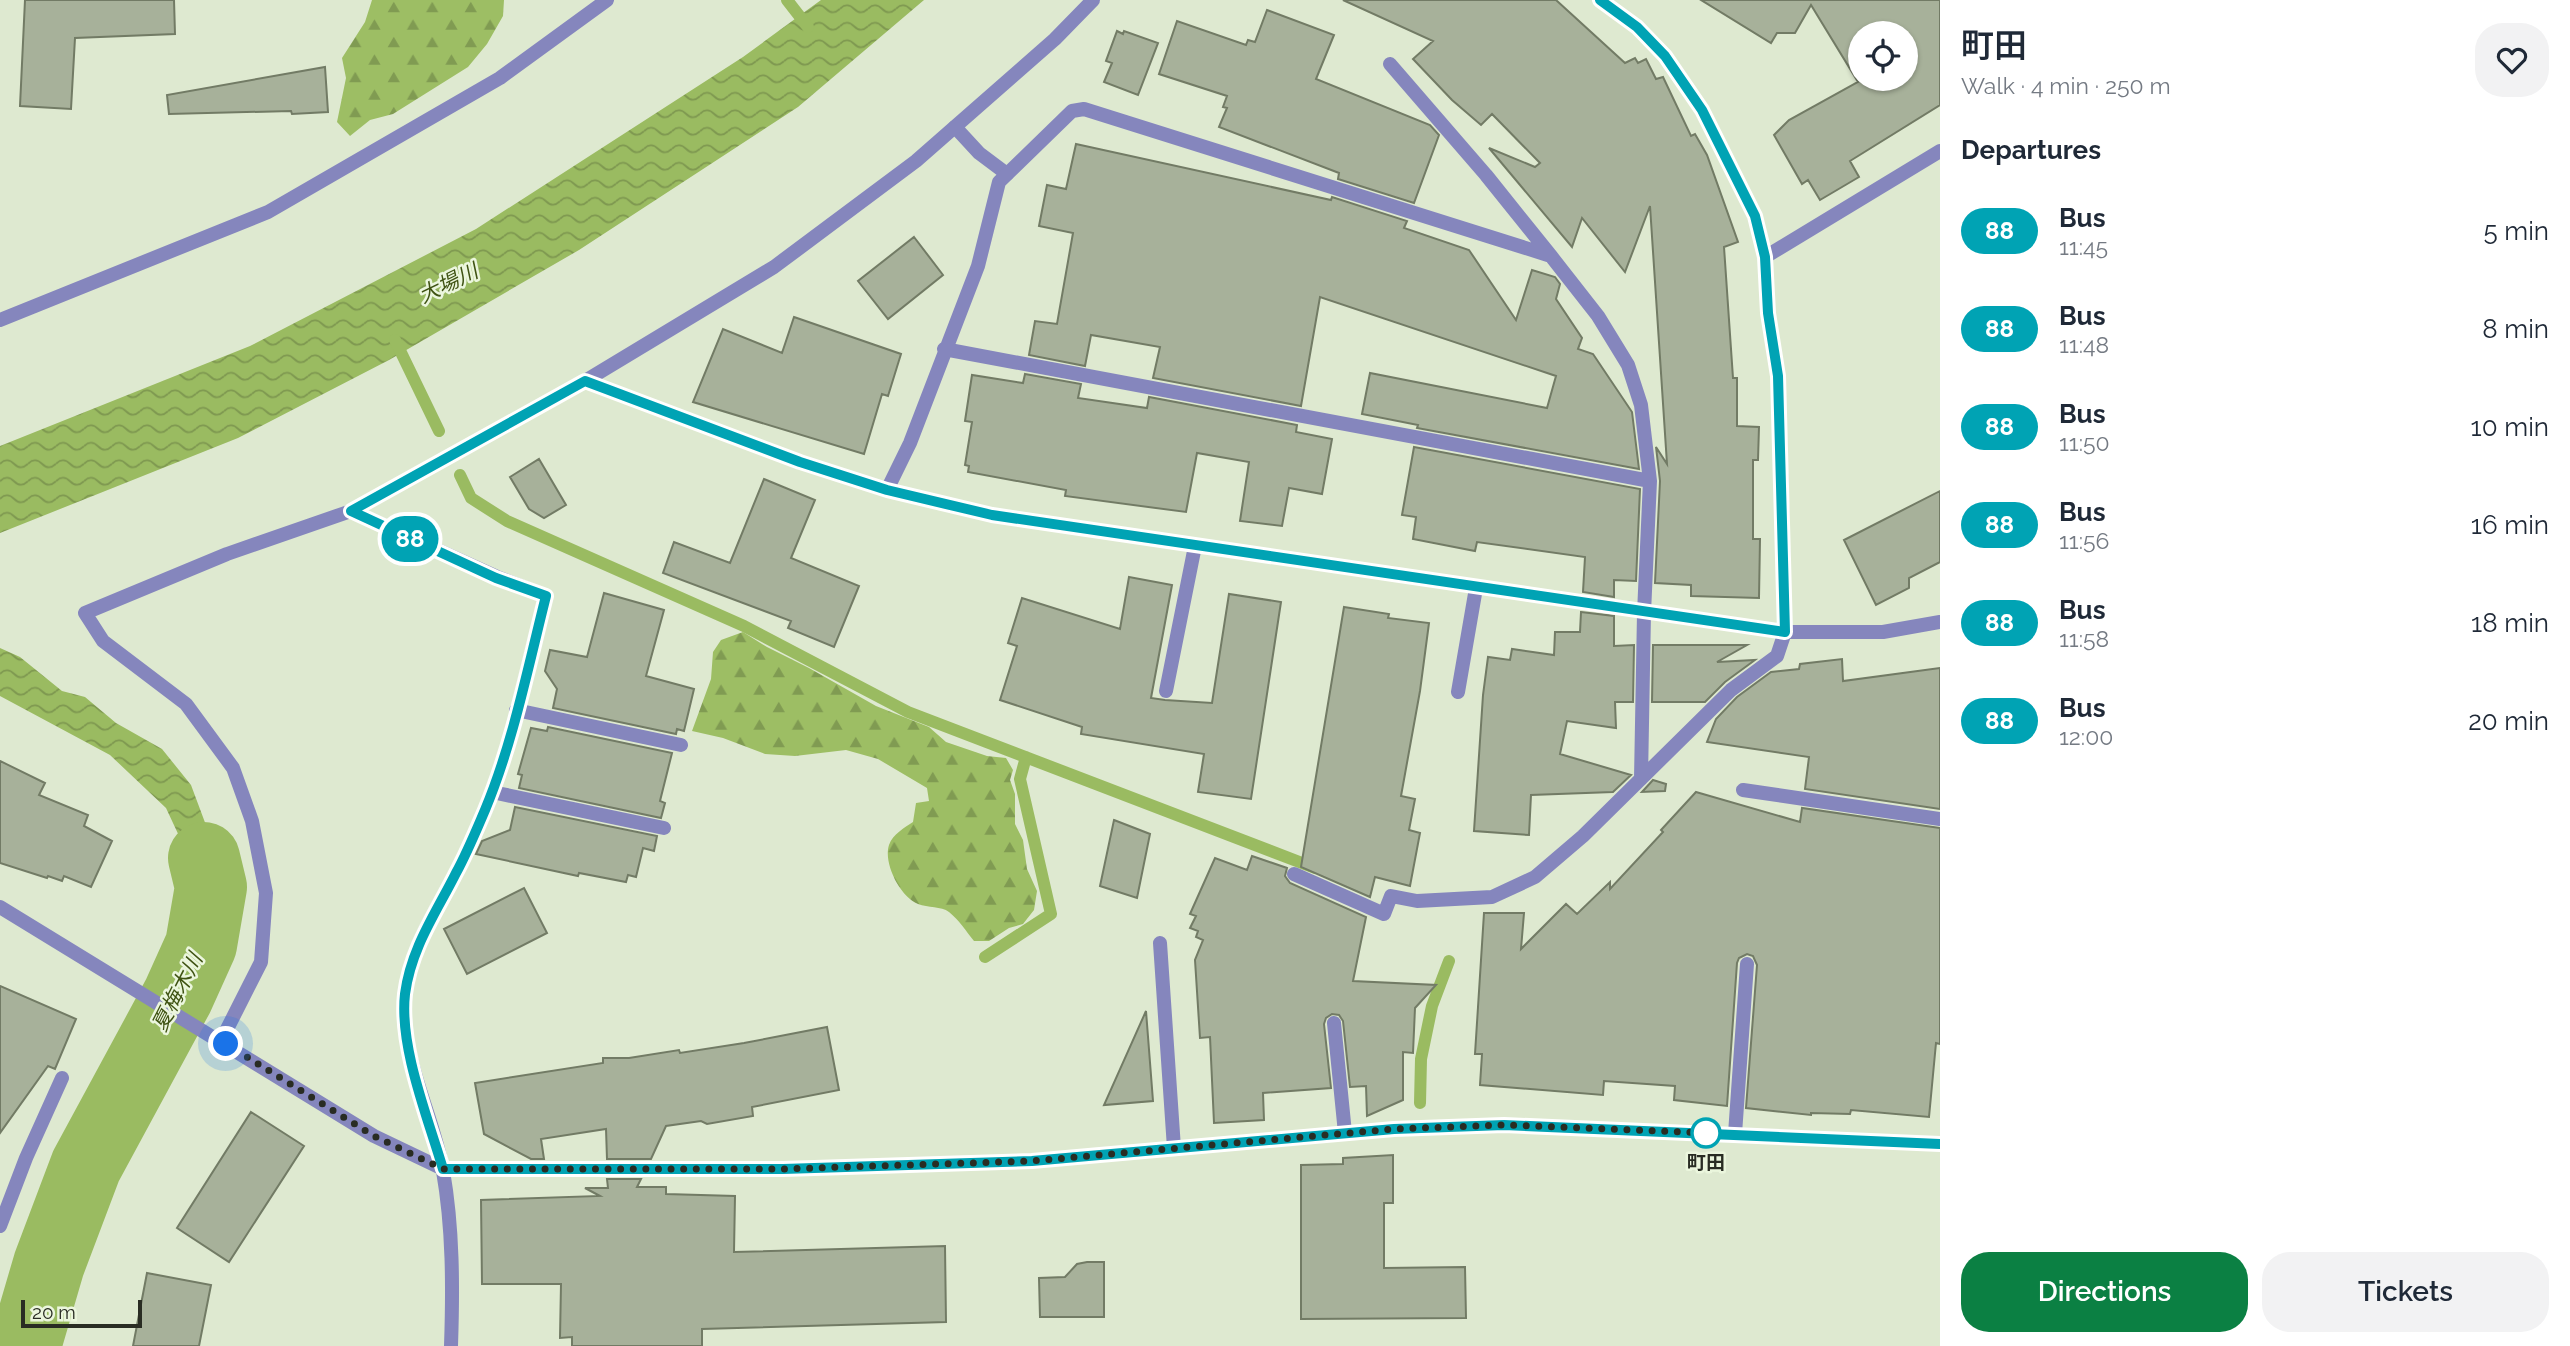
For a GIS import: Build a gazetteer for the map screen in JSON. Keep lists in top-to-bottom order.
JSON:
{
  "water": ["大場川", "夏梅木川"],
  "places": ["町田"],
  "lines": ["bus line 88"],
  "scale_bar": "20 m",
  "page": {
    "on_map": "88",
    "heading": [
      ["町田", "Walk · 4 min · 250 m"],
      "Departures"
    ],
    "list": [
      {
        "mark": "88",
        "name": "Bus",
        "note": "11:45",
        "value": "5 min"
      },
      {
        "mark": "88",
        "name": "Bus",
        "note": "11:48",
        "value": "8 min"
      },
      {
        "mark": "88",
        "name": "Bus",
        "note": "11:50",
        "value": "10 min"
      },
      {
        "mark": "88",
        "name": "Bus",
        "note": "11:56",
        "value": "16 min"
      },
      {
        "mark": "88",
        "name": "Bus",
        "note": "11:58",
        "value": "18 min"
      },
      {
        "mark": "88",
        "name": "Bus",
        "note": "12:00",
        "value": "20 min"
      }
    ],
    "buttons": ["Directions", "Tickets"],
    "scale": "20 m"
  }
}
